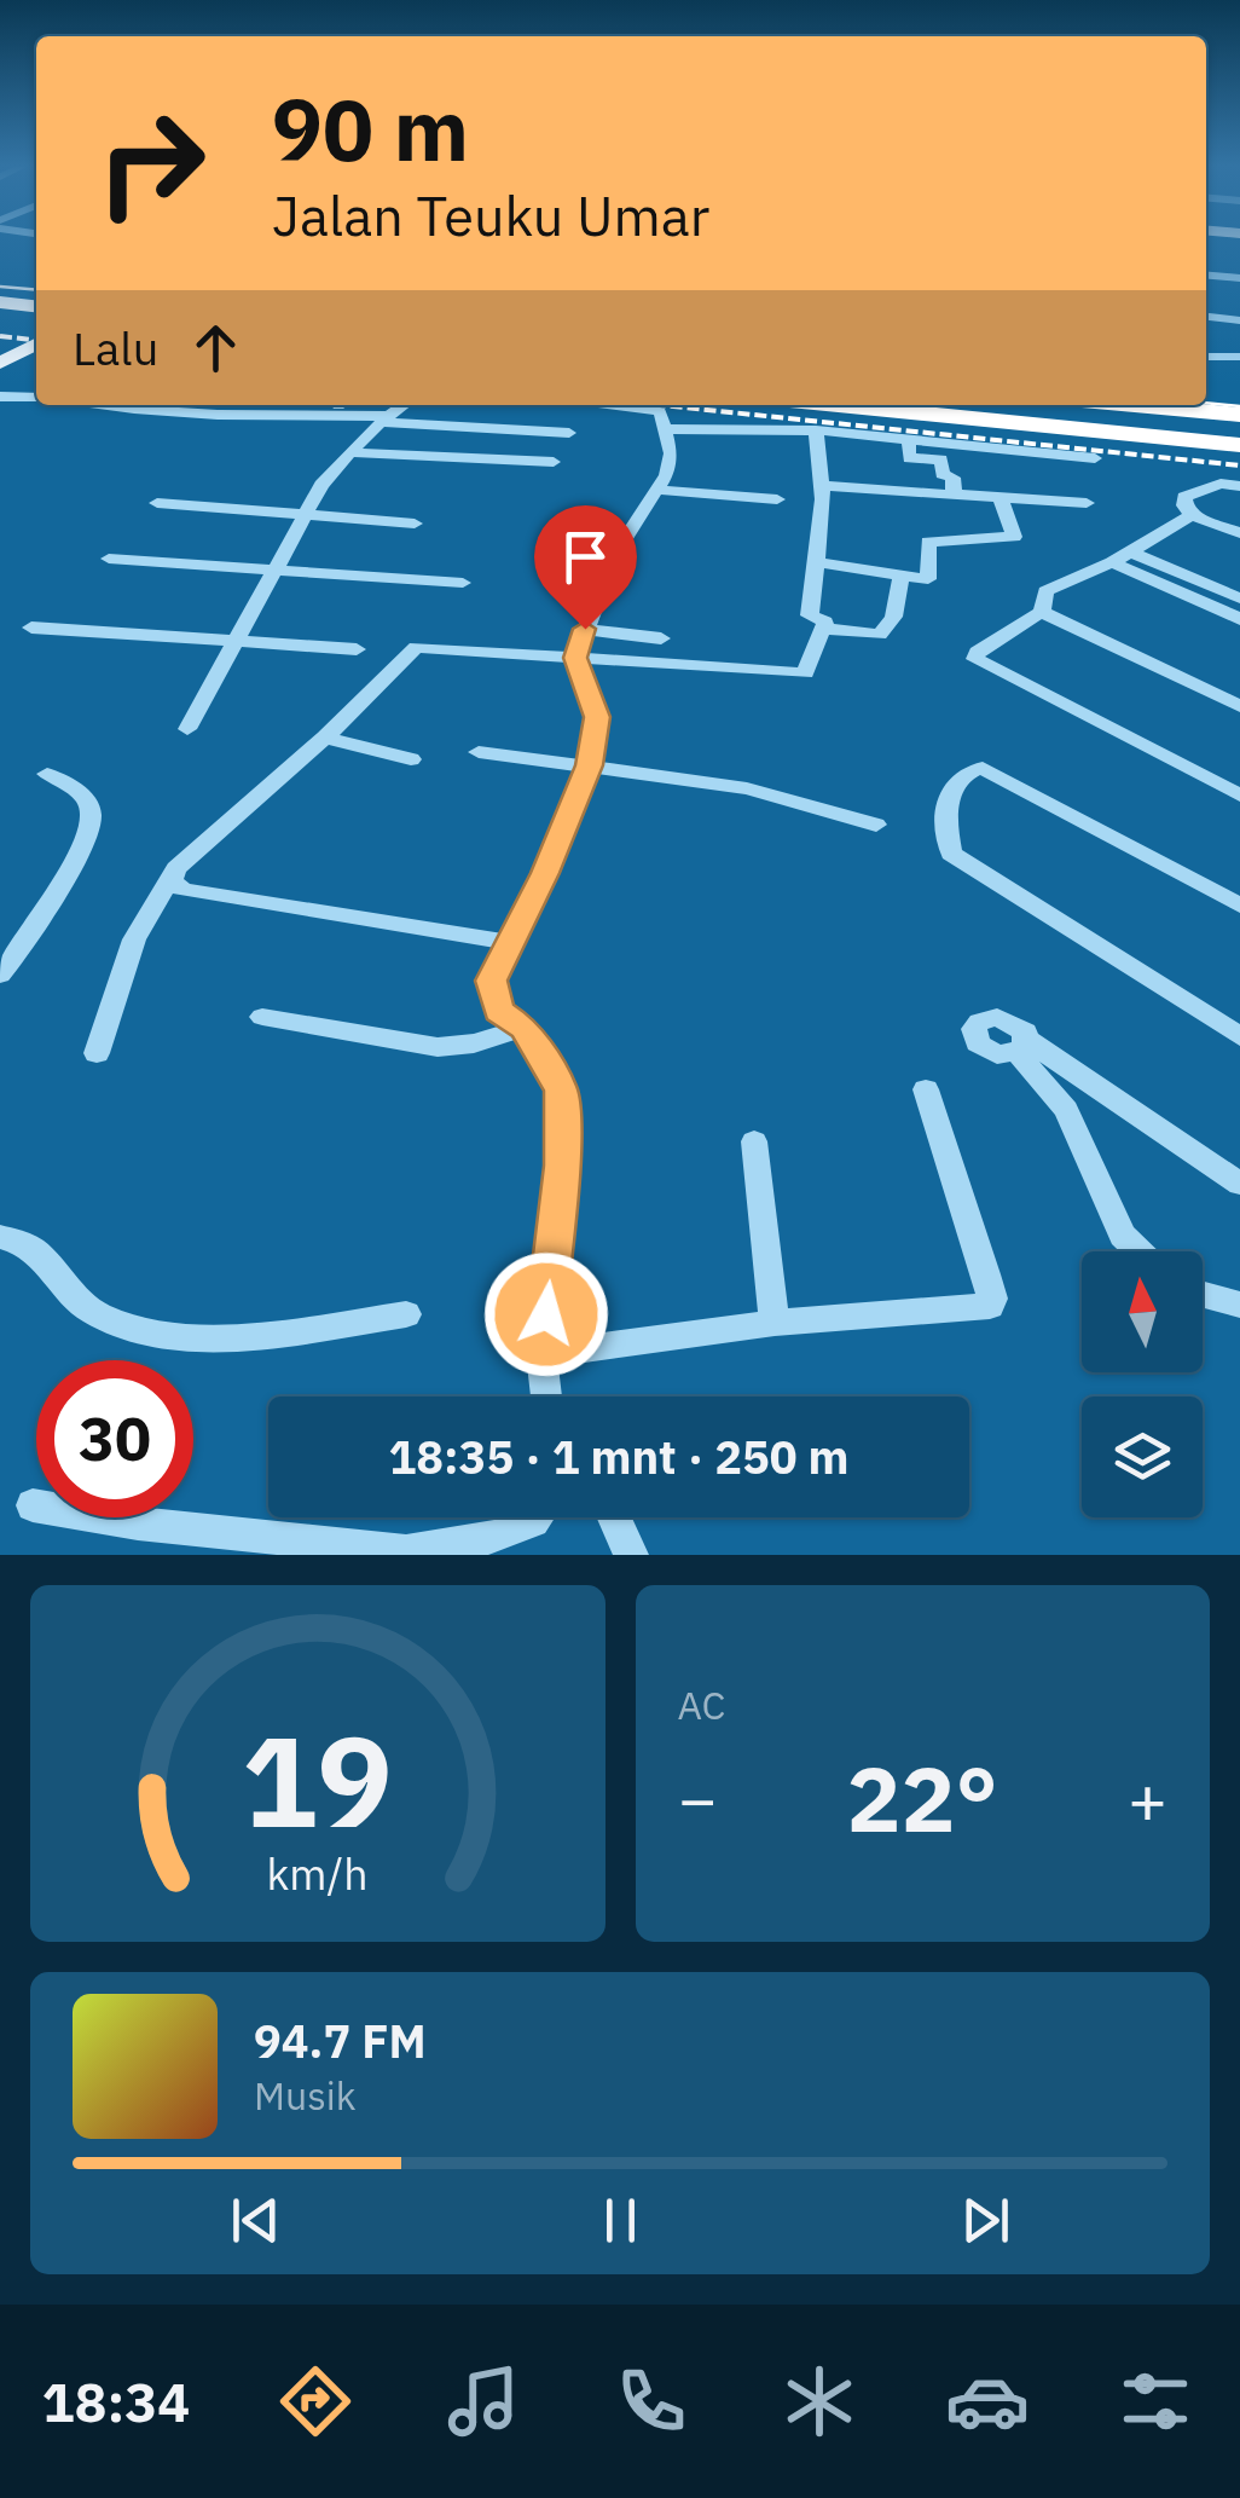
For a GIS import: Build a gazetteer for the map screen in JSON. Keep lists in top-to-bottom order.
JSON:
{
  "north": "top",
  "page": {
    "turn": ["90 m", "Jalan Teuku Umar"],
    "then": "Lalu",
    "limit": "30",
    "trip": "18:35 · 1 mnt · 250 m",
    "tile": "AC",
    "heat": ["−", "22°", "+"],
    "song": ["94.7 FM", "Musik"],
    "tabs": "18:34",
    "gauge": ["19", "km/h"]
  }
}
